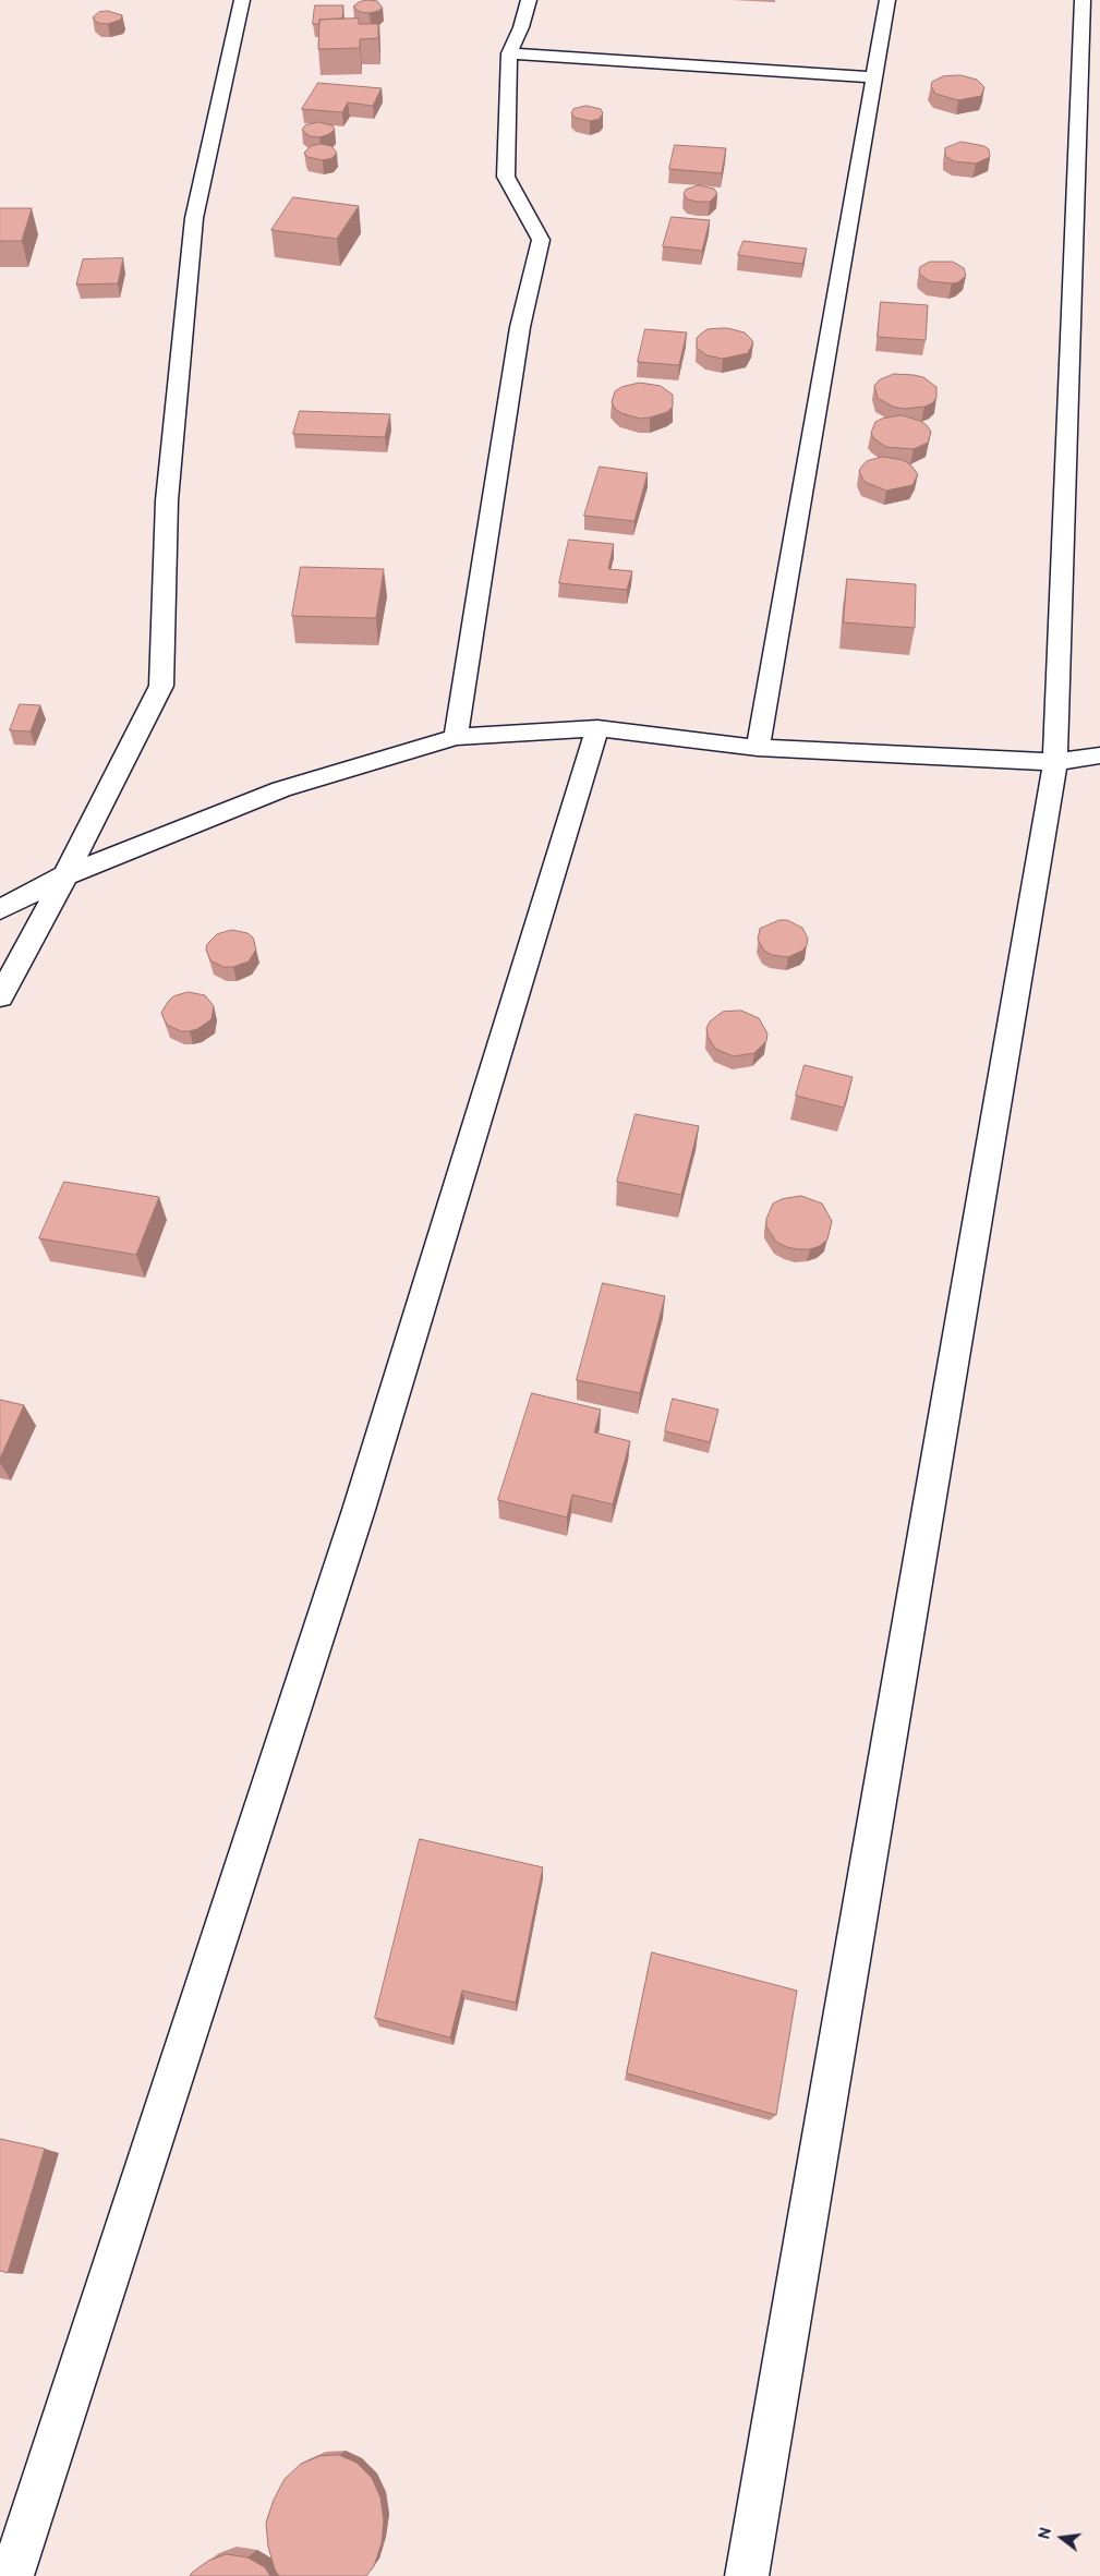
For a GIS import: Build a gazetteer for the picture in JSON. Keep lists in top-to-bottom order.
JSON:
{
  "north": "left"
}
